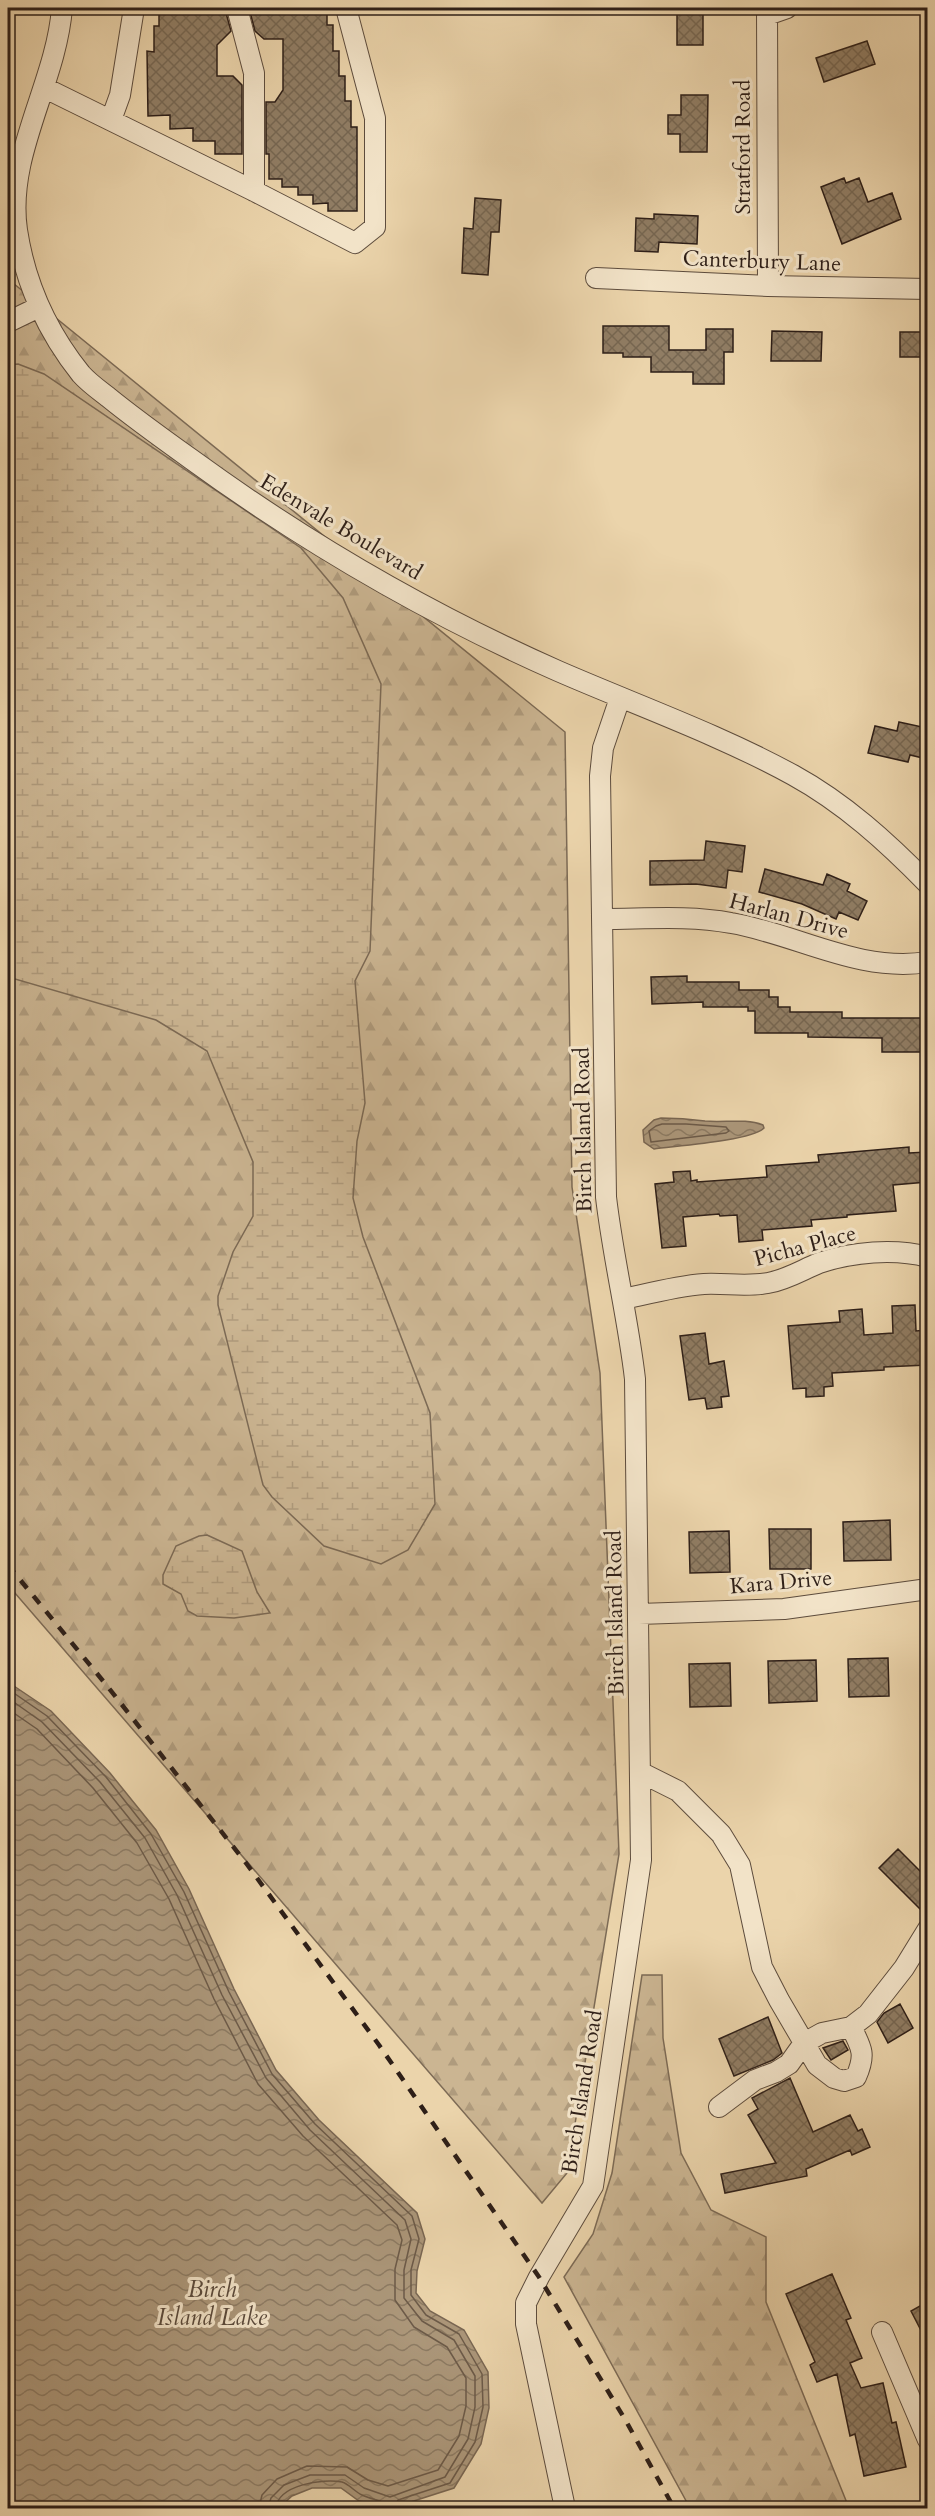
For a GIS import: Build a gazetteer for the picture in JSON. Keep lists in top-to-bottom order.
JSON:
{
  "streets": {
    "street": [
      "Stratford Road",
      "Canterbury Lane",
      "Edenvale Boulevard",
      "Harlan Drive",
      "Birch Island Road",
      "Picha Place",
      "Kara Drive"
    ]
  },
  "crossings": [
    ["Stratford Road", "Canterbury Lane"],
    ["Edenvale Boulevard", "Birch Island Road"],
    ["Harlan Drive", "Birch Island Road"],
    ["Birch Island Road", "Picha Place"],
    ["Birch Island Road", "Kara Drive"]
  ],
  "water": ["Birch Island Lake"]
}
